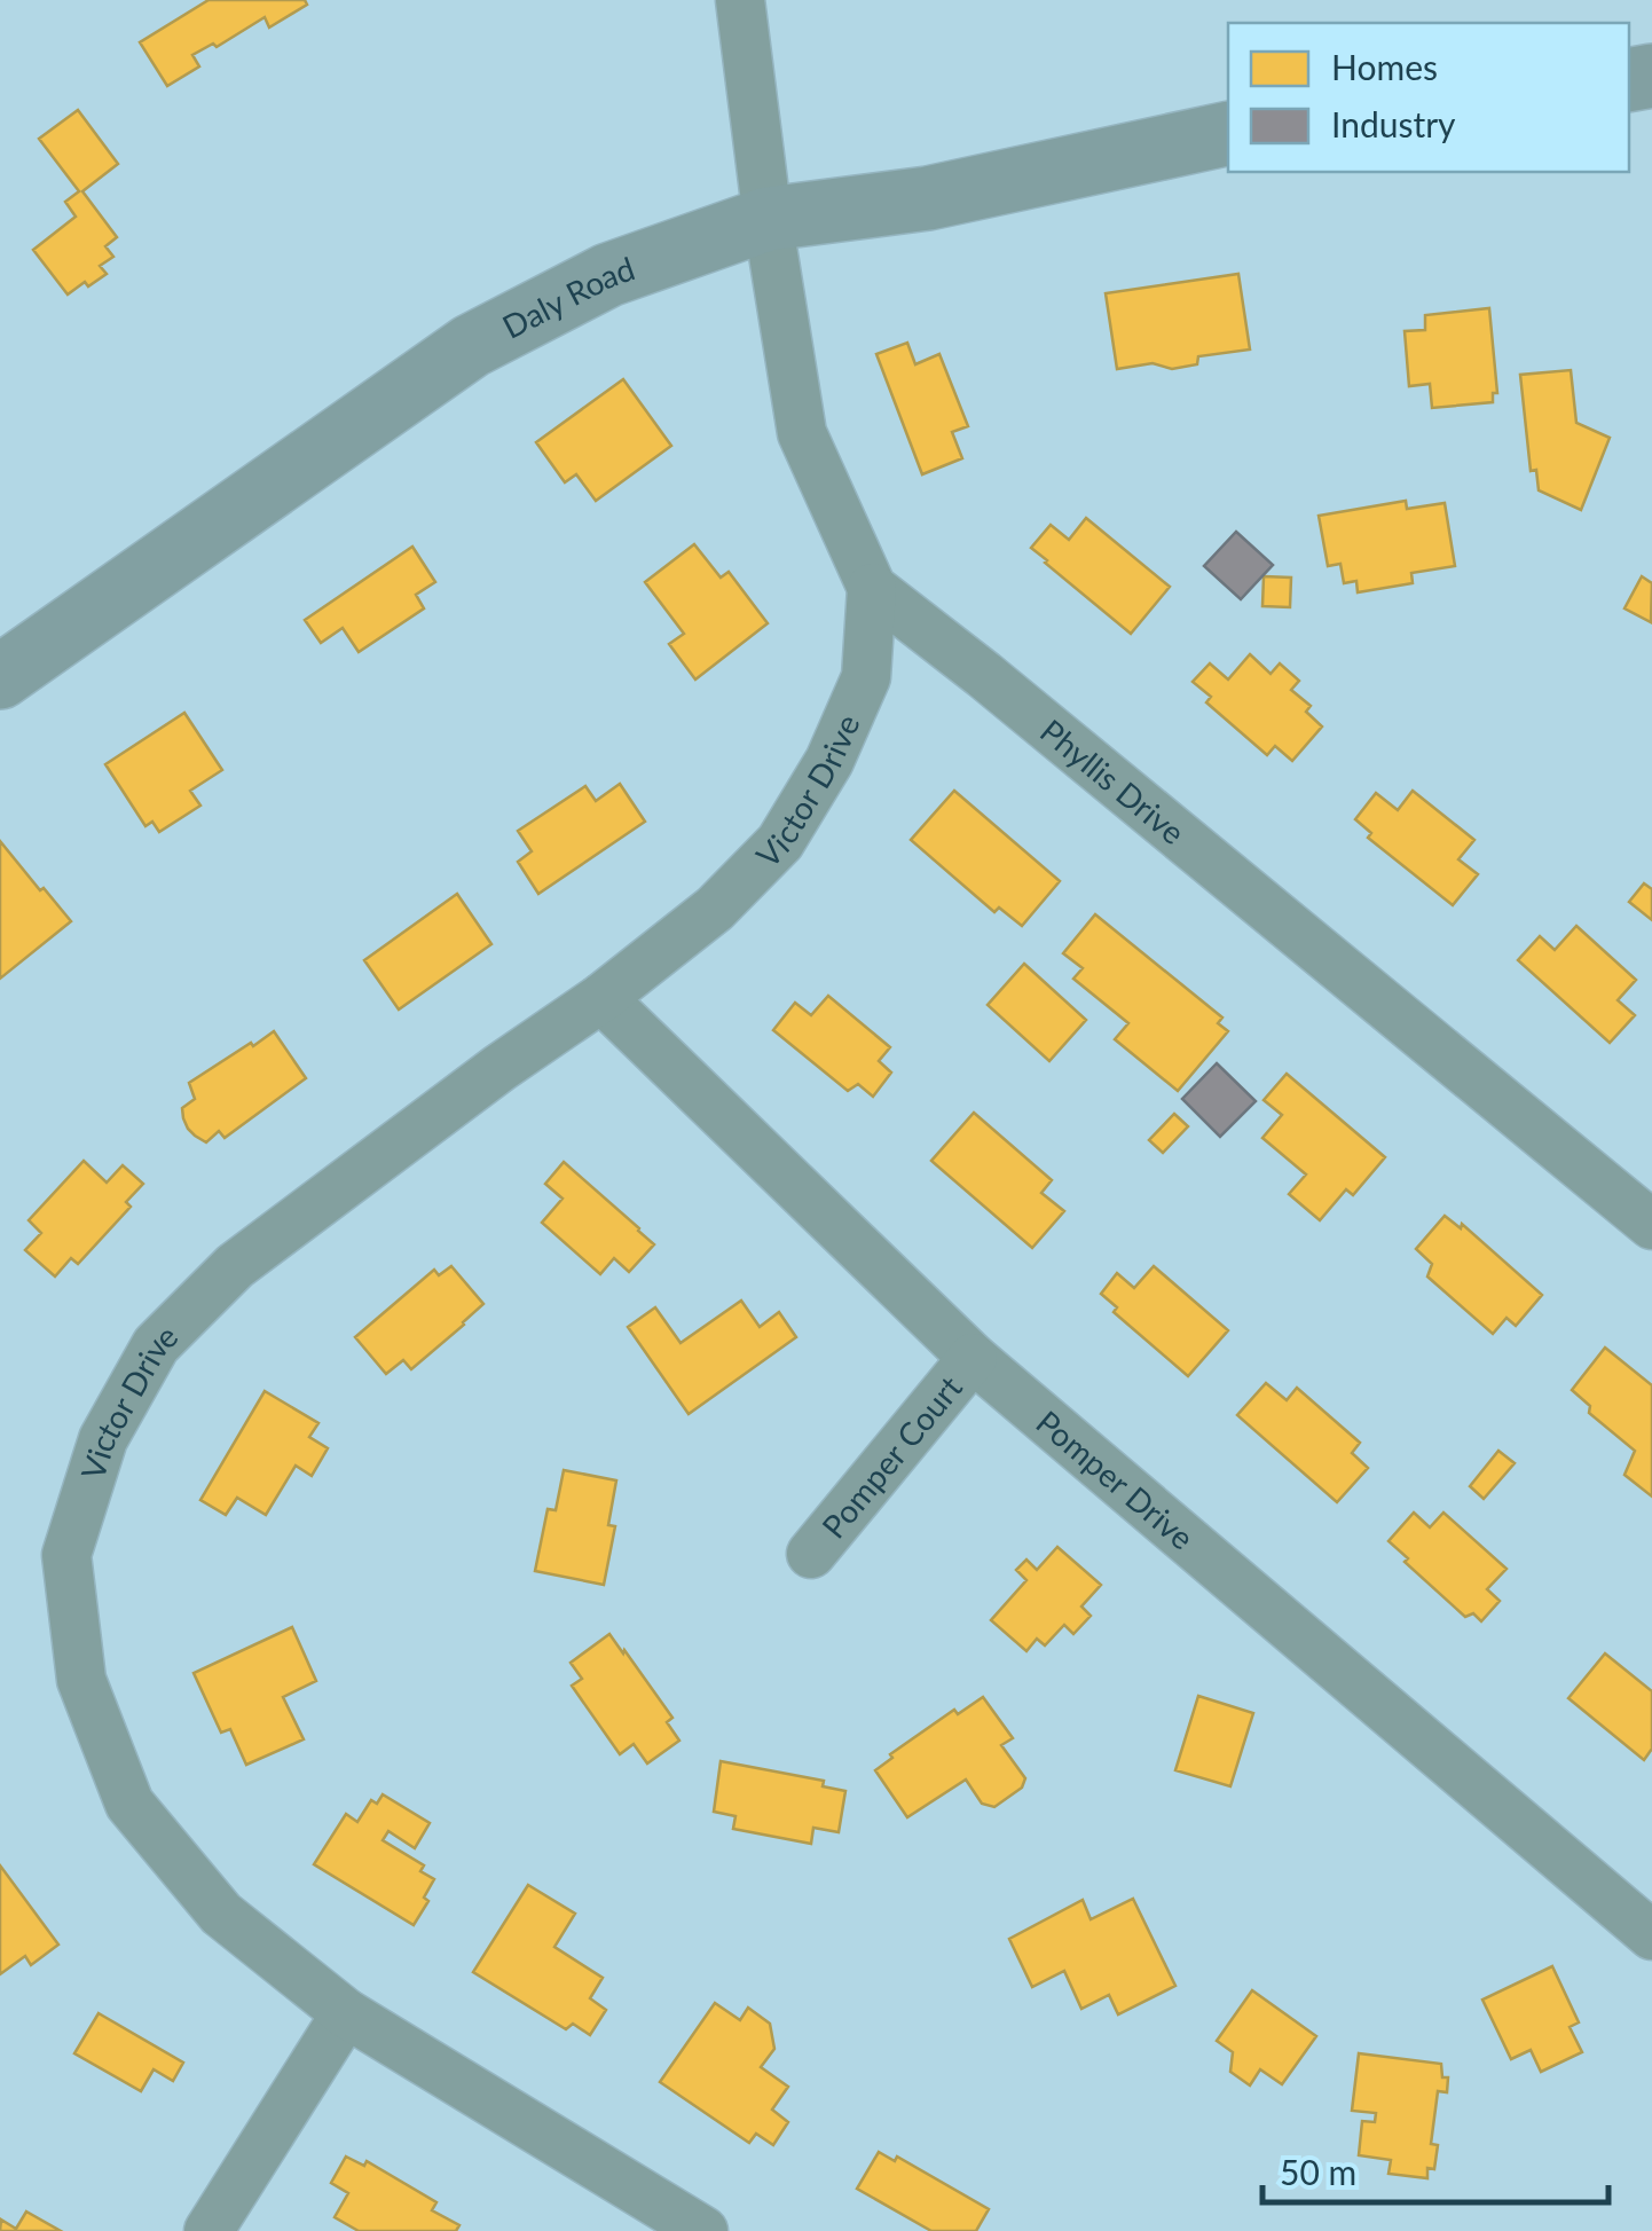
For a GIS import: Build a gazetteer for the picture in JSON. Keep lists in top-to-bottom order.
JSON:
{
  "streets": {
    "street": [
      "Daly Road",
      "Phyllis Drive",
      "Victor Drive",
      "Pomper Court",
      "Pomper Drive"
    ]
  },
  "crossings": [
    ["Daly Road", "Phyllis Drive"],
    ["Phyllis Drive", "Victor Drive"],
    ["Victor Drive", "Pomper Drive"],
    ["Pomper Court", "Pomper Drive"]
  ],
  "legend": ["Homes", "Industry"],
  "scale_bar": "50 m"
}
